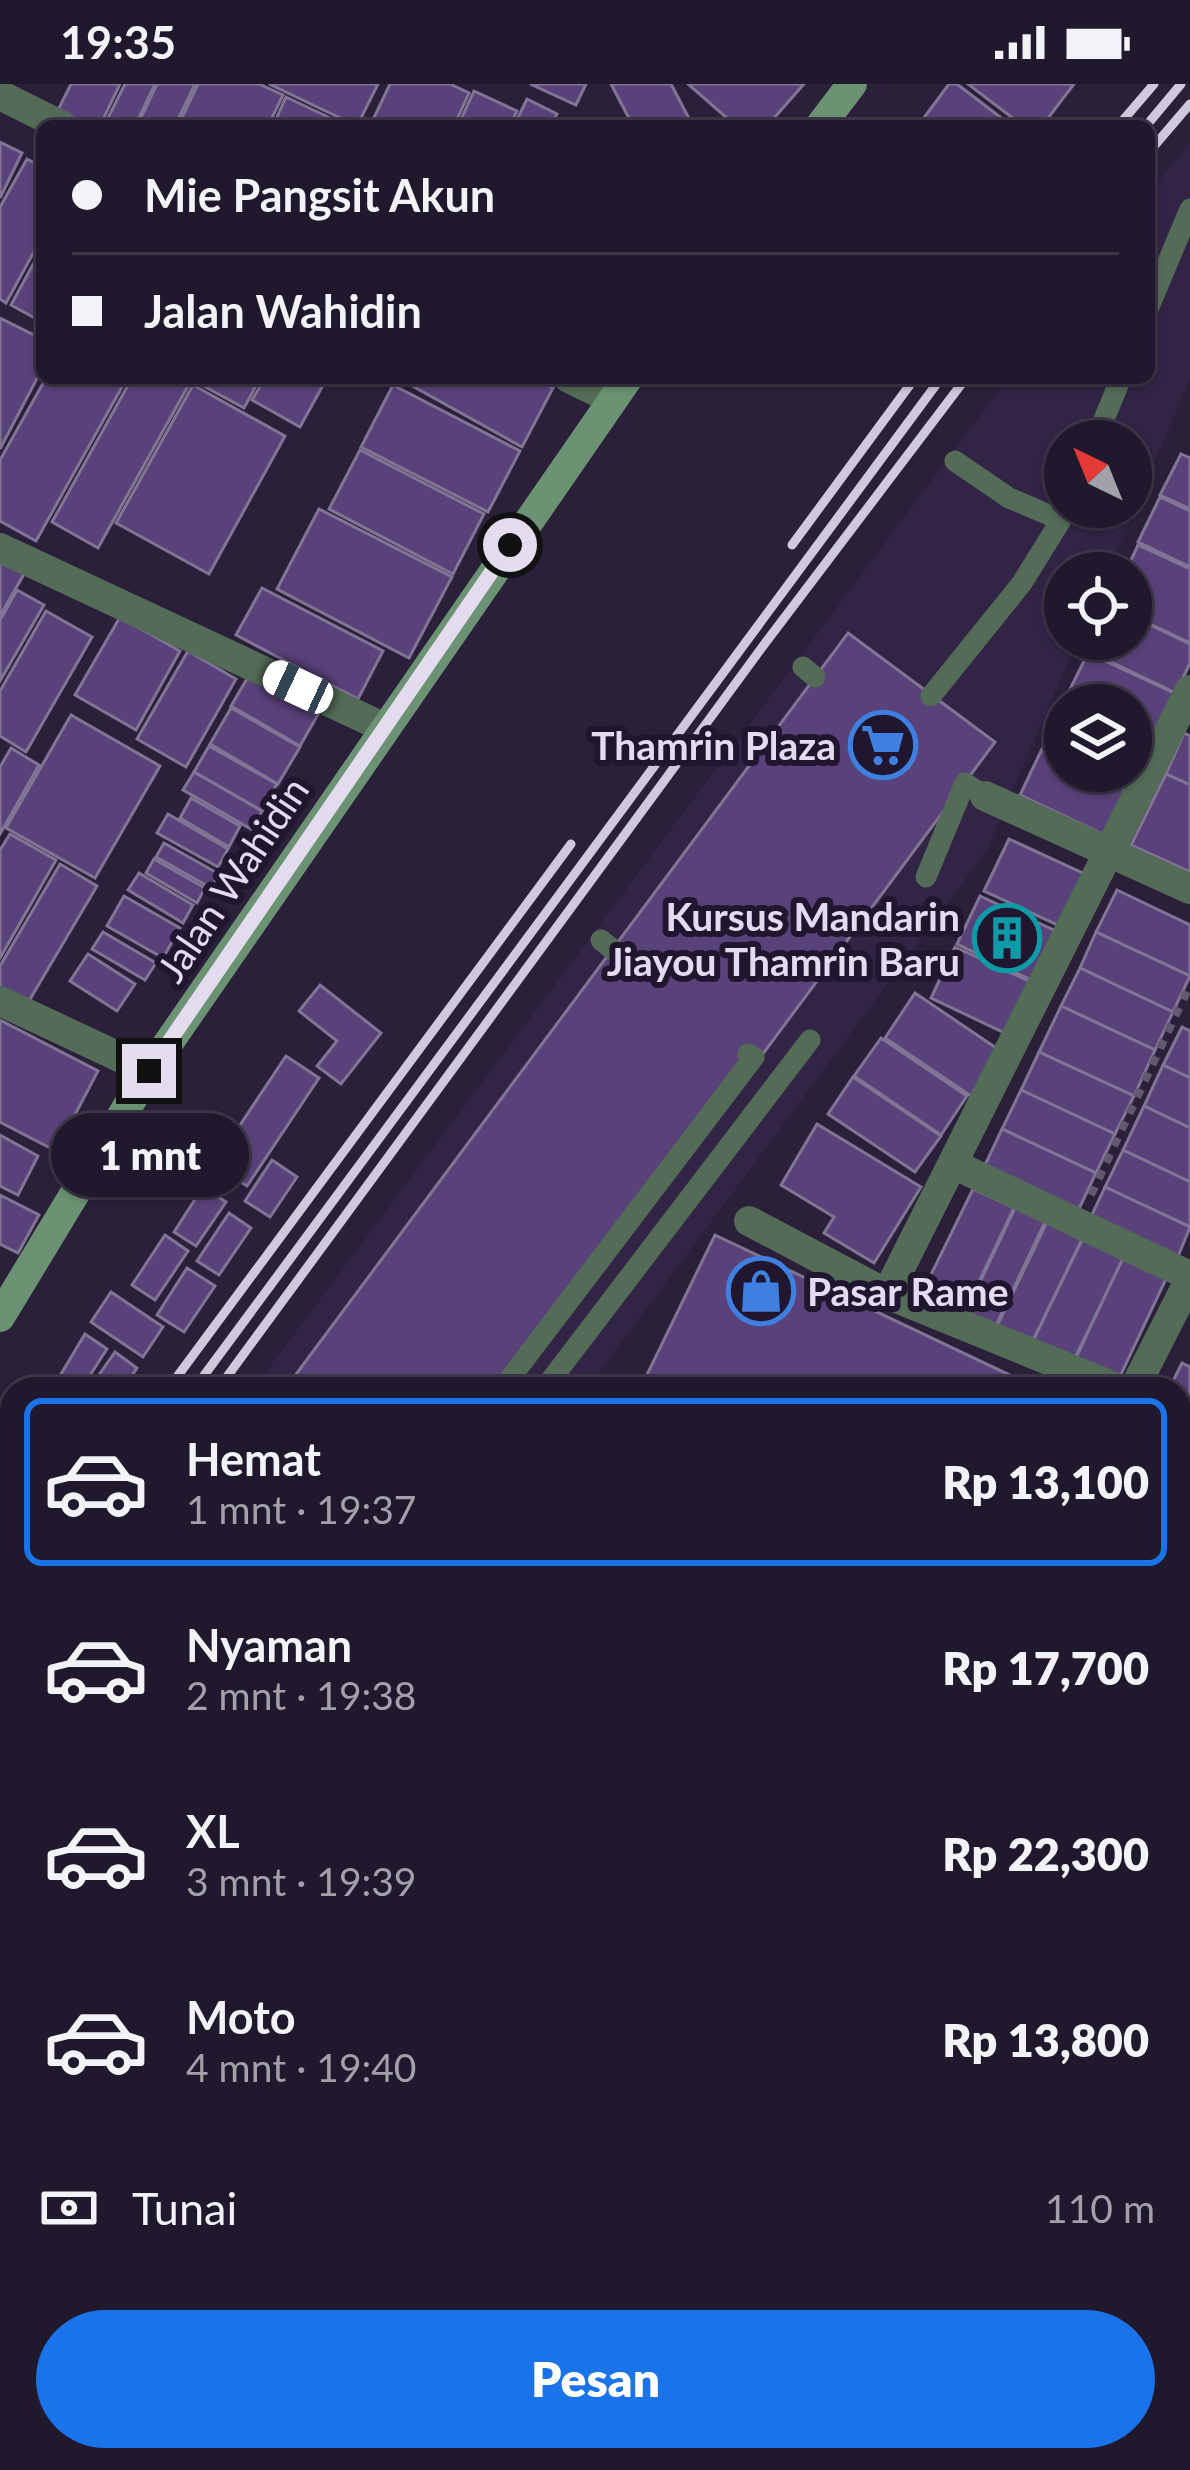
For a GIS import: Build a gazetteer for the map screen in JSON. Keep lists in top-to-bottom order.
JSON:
{
  "streets": {
    "street": ["Jalan Wahidin"]
  },
  "places": {
    "supermarket": ["Thamrin Plaza"],
    "building": ["Kursus Mandarin Jiayou Thamrin Baru"],
    "shop": ["Pasar Rame"]
  },
  "north": "top left",
  "page": {
    "status": "19:35",
    "banner": ["Mie Pangsit Akun", "Jalan Wahidin"],
    "bubble": "1 mnt",
    "list": [
      {
        "name": "Hemat",
        "note": "1 mnt · 19:37",
        "value": "Rp 13,100"
      },
      {
        "name": "Nyaman",
        "note": "2 mnt · 19:38",
        "value": "Rp 17,700"
      },
      {
        "name": "XL",
        "note": "3 mnt · 19:39",
        "value": "Rp 22,300"
      },
      {
        "name": "Moto",
        "note": "4 mnt · 19:40",
        "value": "Rp 13,800"
      }
    ],
    "pay": ["Tunai", "110 m"],
    "buttons": "Pesan"
  }
}
